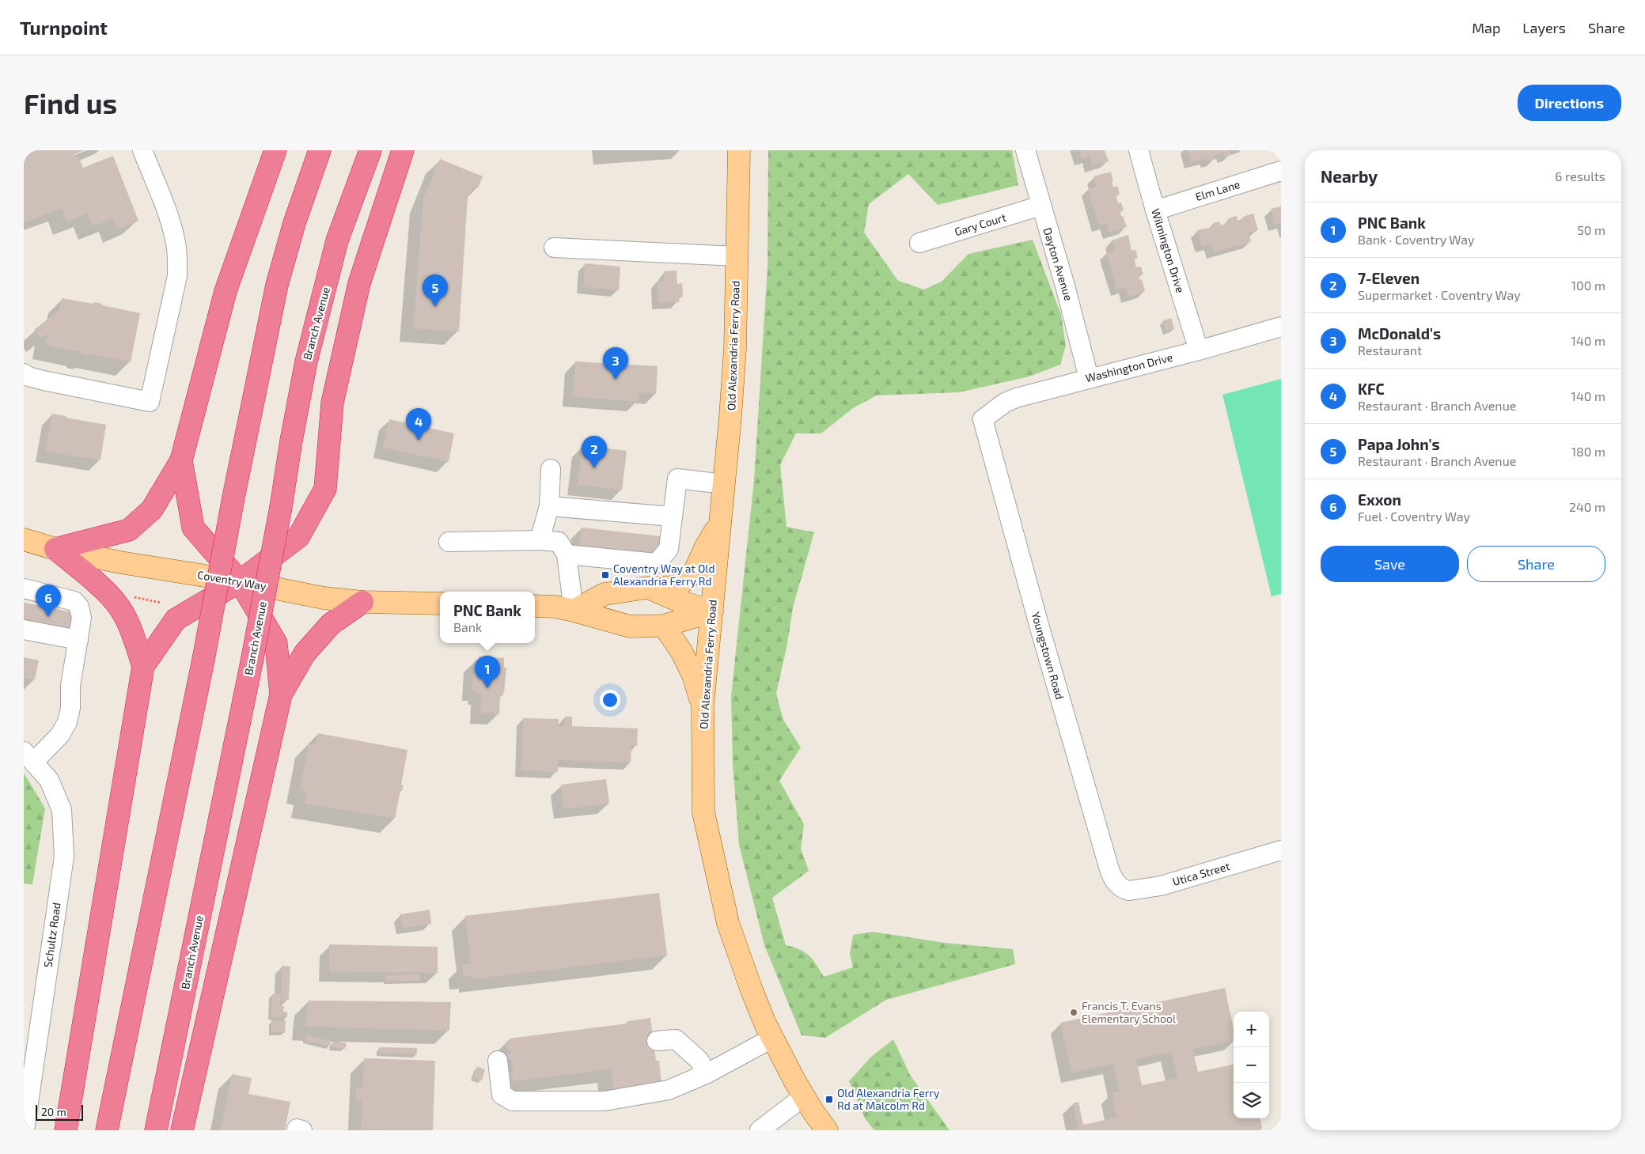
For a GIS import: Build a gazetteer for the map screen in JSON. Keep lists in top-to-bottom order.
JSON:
{
  "streets": {
    "highway": ["Branch Avenue"],
    "main road": ["Old Alexandria Ferry Road", "Coventry Way"],
    "street": [
      "Elm Lane",
      "Gary Court",
      "Wilmington Drive",
      "Dayton Avenue",
      "Washington Drive",
      "Youngstown Road",
      "Utica Street",
      "Schultz Road"
    ]
  },
  "crossings": [
    ["Elm Lane", "Wilmington Drive"],
    ["Gary Court", "Dayton Avenue"],
    ["Wilmington Drive", "Washington Drive"],
    ["Dayton Avenue", "Washington Drive"],
    ["Washington Drive", "Youngstown Road"],
    ["Youngstown Road", "Utica Street"]
  ],
  "places": {
    "transit": ["Coventry Way at Old Alexandria Ferry Rd", "Old Alexandria Ferry Rd at Malcolm Rd"],
    "other": ["Francis T. Evans Elementary School"]
  },
  "scale_bar": "20 m",
  "page": {
    "header": "Turnpoint",
    "nav": ["Map", "Layers", "Share"],
    "buttons": [
      "Directions",
      ["Save", "Share"]
    ],
    "title": "Find us",
    "heading": ["Nearby", "6 results"],
    "list": [
      {
        "mark": "1",
        "name": "PNC Bank",
        "note": "Bank · Coventry Way",
        "value": "50 m"
      },
      {
        "mark": "2",
        "name": "7-Eleven",
        "note": "Supermarket · Coventry Way",
        "value": "100 m"
      },
      {
        "mark": "3",
        "name": "McDonald's",
        "note": "Restaurant",
        "value": "140 m"
      },
      {
        "mark": "4",
        "name": "KFC",
        "note": "Restaurant · Branch Avenue",
        "value": "140 m"
      },
      {
        "mark": "5",
        "name": "Papa John's",
        "note": "Restaurant · Branch Avenue",
        "value": "180 m"
      },
      {
        "mark": "6",
        "name": "Exxon",
        "note": "Fuel · Coventry Way",
        "value": "240 m"
      }
    ],
    "pins": [
      "5",
      "3",
      "4",
      "2",
      "6",
      "1"
    ],
    "popup": ["PNC Bank", "Bank"],
    "map_buttons": ["+", "−"],
    "scale": "20 m"
  }
}
